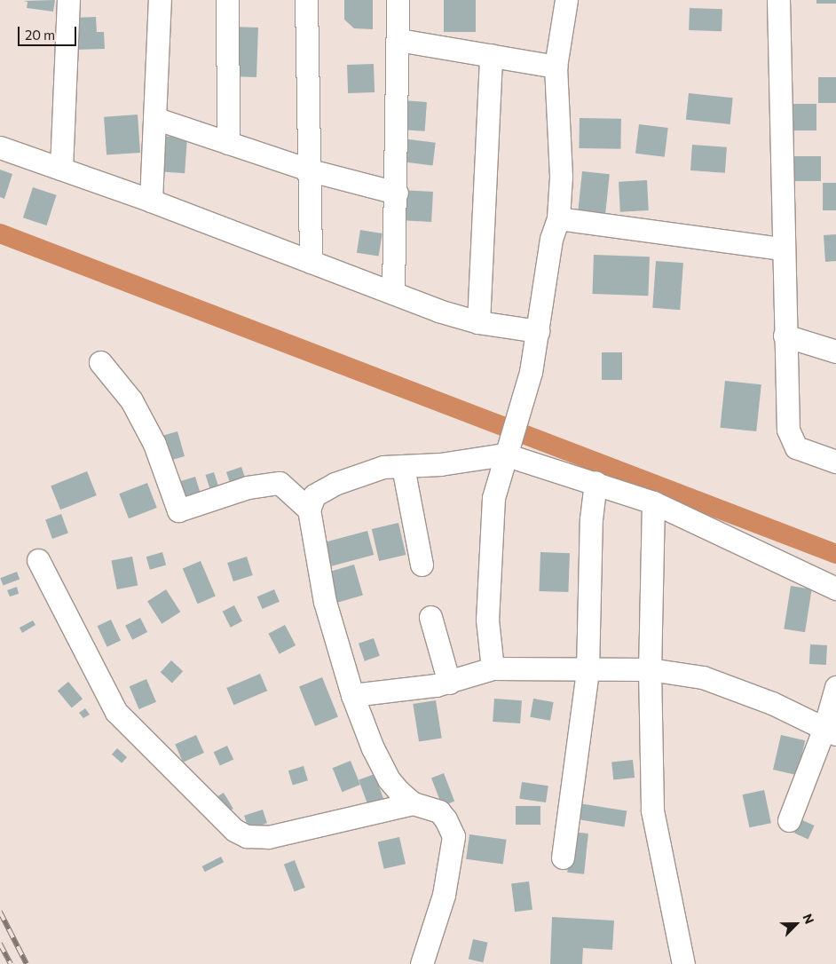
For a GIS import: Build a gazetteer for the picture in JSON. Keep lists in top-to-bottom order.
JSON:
{
  "scale_bar": "20 m",
  "north": "top right"
}
